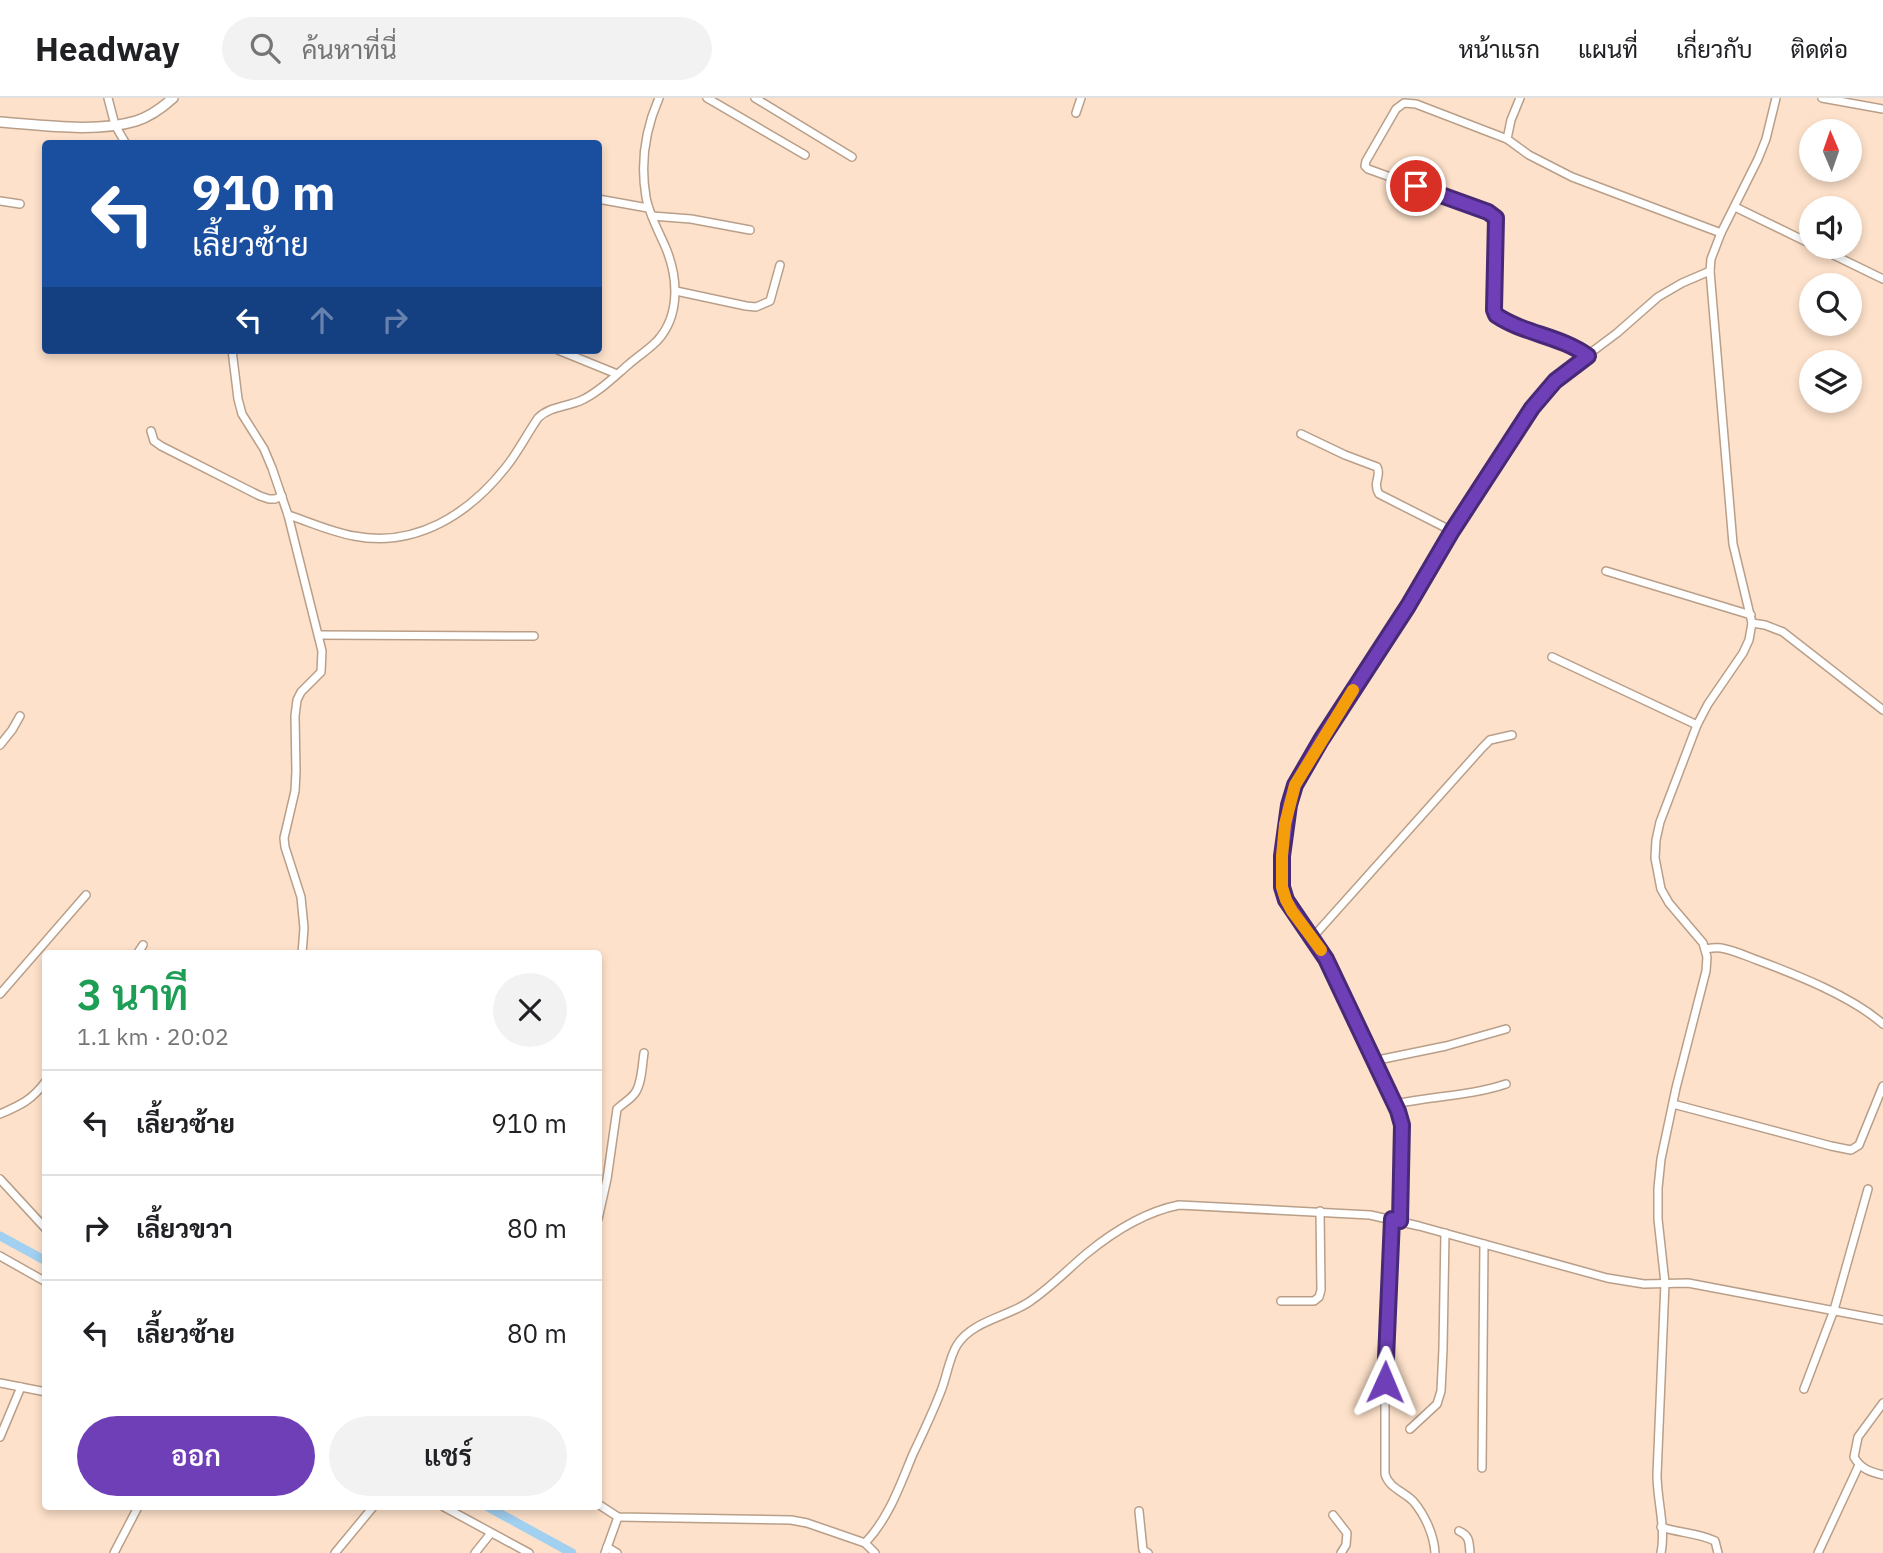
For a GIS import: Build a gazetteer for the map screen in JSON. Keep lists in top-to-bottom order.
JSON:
{
  "north": "top",
  "page": {
    "header": "Headway",
    "search": "ค้นหาที่นี่",
    "nav": [
      "หน้าแรก",
      "แผนที่",
      "เกี่ยวกับ",
      "ติดต่อ"
    ],
    "turn": ["910 m", "เลี้ยวซ้าย"],
    "heading": ["3 นาที", "1.1 km · 20:02"],
    "list": [
      {
        "name": "เลี้ยวซ้าย",
        "value": "910 m"
      },
      {
        "name": "เลี้ยวขวา",
        "value": "80 m"
      },
      {
        "name": "เลี้ยวซ้าย",
        "value": "80 m"
      }
    ],
    "buttons": ["ออก", "แชร์"]
  }
}
